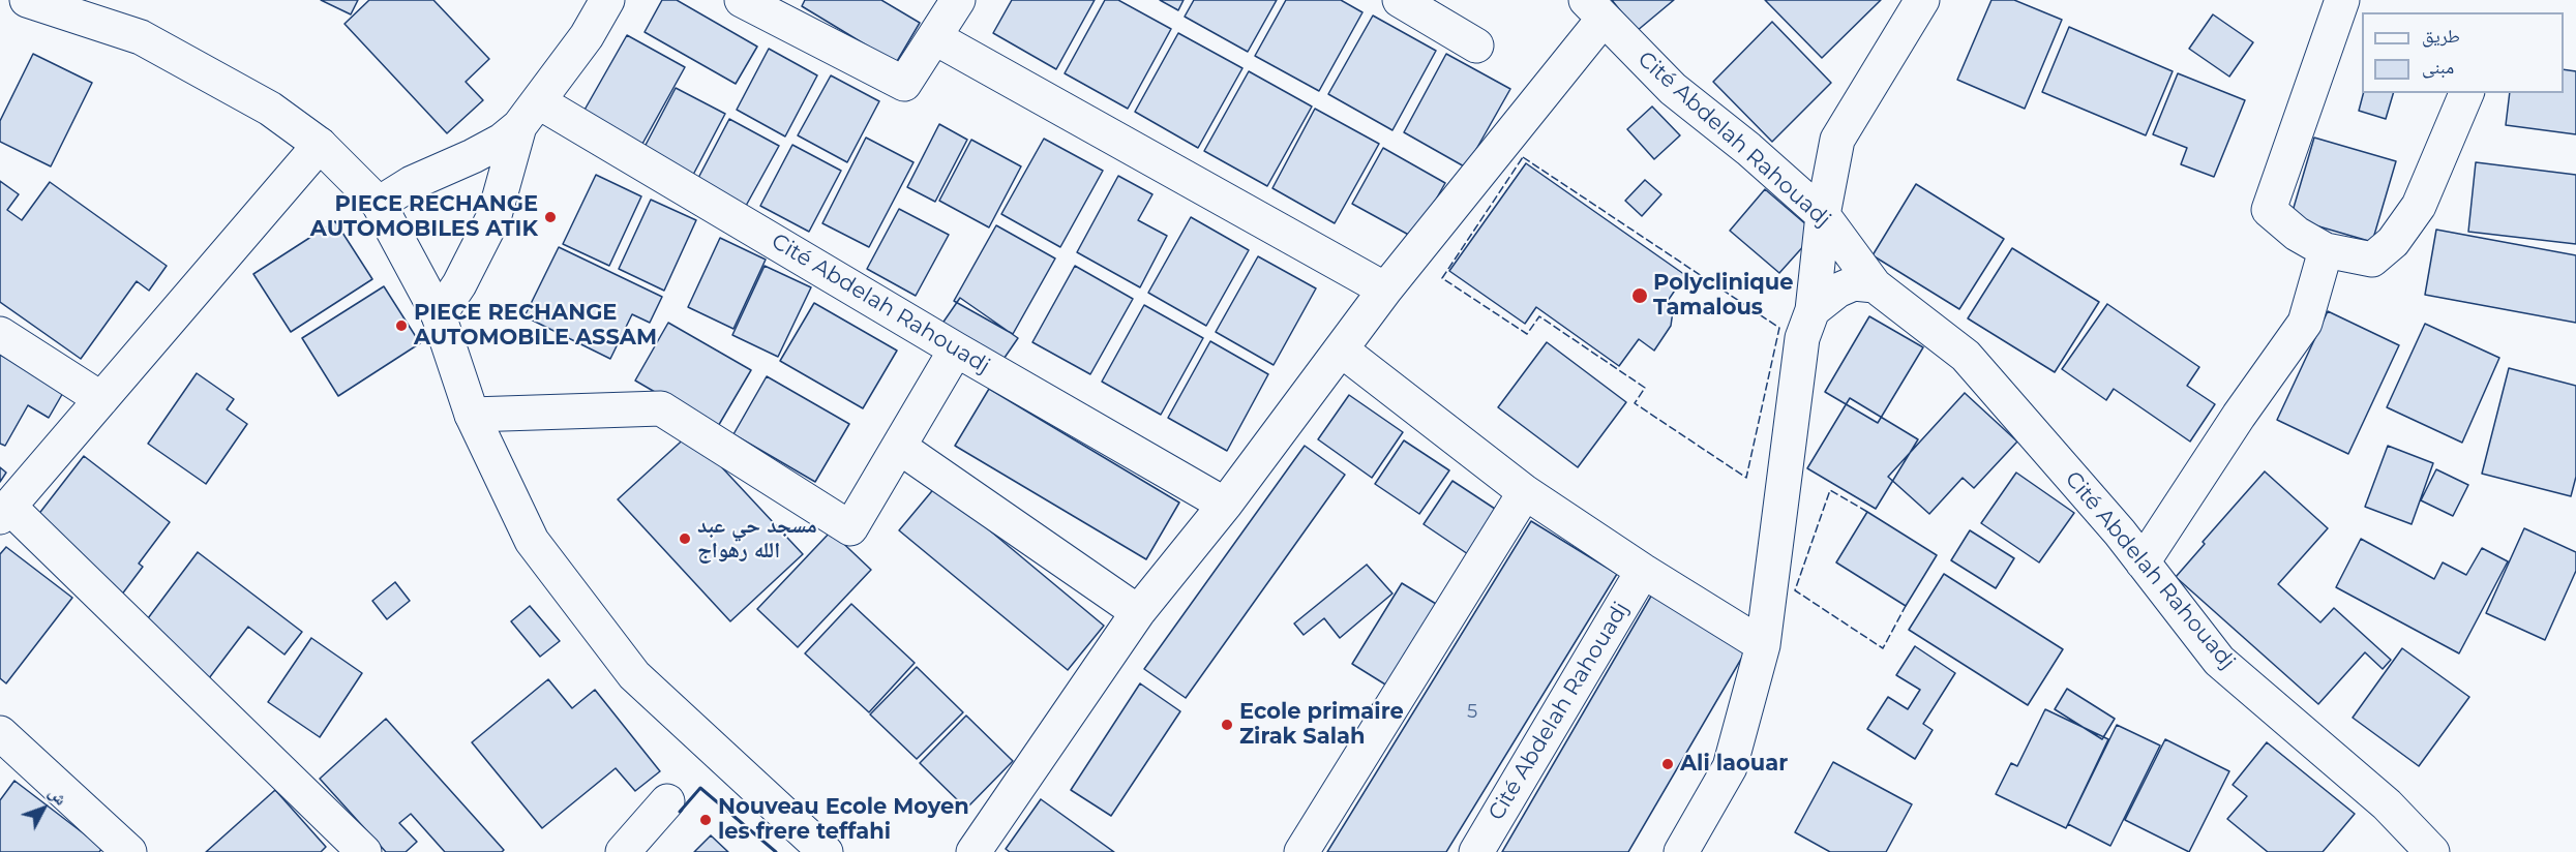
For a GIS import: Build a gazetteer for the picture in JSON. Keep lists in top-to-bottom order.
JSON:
{
  "streets": {
    "street": ["Cité Abdelah Rahouadj"]
  },
  "places": [
    "PIECE RECHANGE AUTOMOBILES ATIK",
    "Polyclinique Tamalous",
    "PIECE RECHANGE AUTOMOBILE ASSAM",
    "مسجد حي عبد الله رهواج",
    "Ecole primaire Zirak Salah",
    "Ali laouar",
    "Nouveau Ecole Moyen les frere teffahi"
  ],
  "house_numbers": ["5"],
  "legend": ["طريق", "مبنى"],
  "north": "top right"
}
